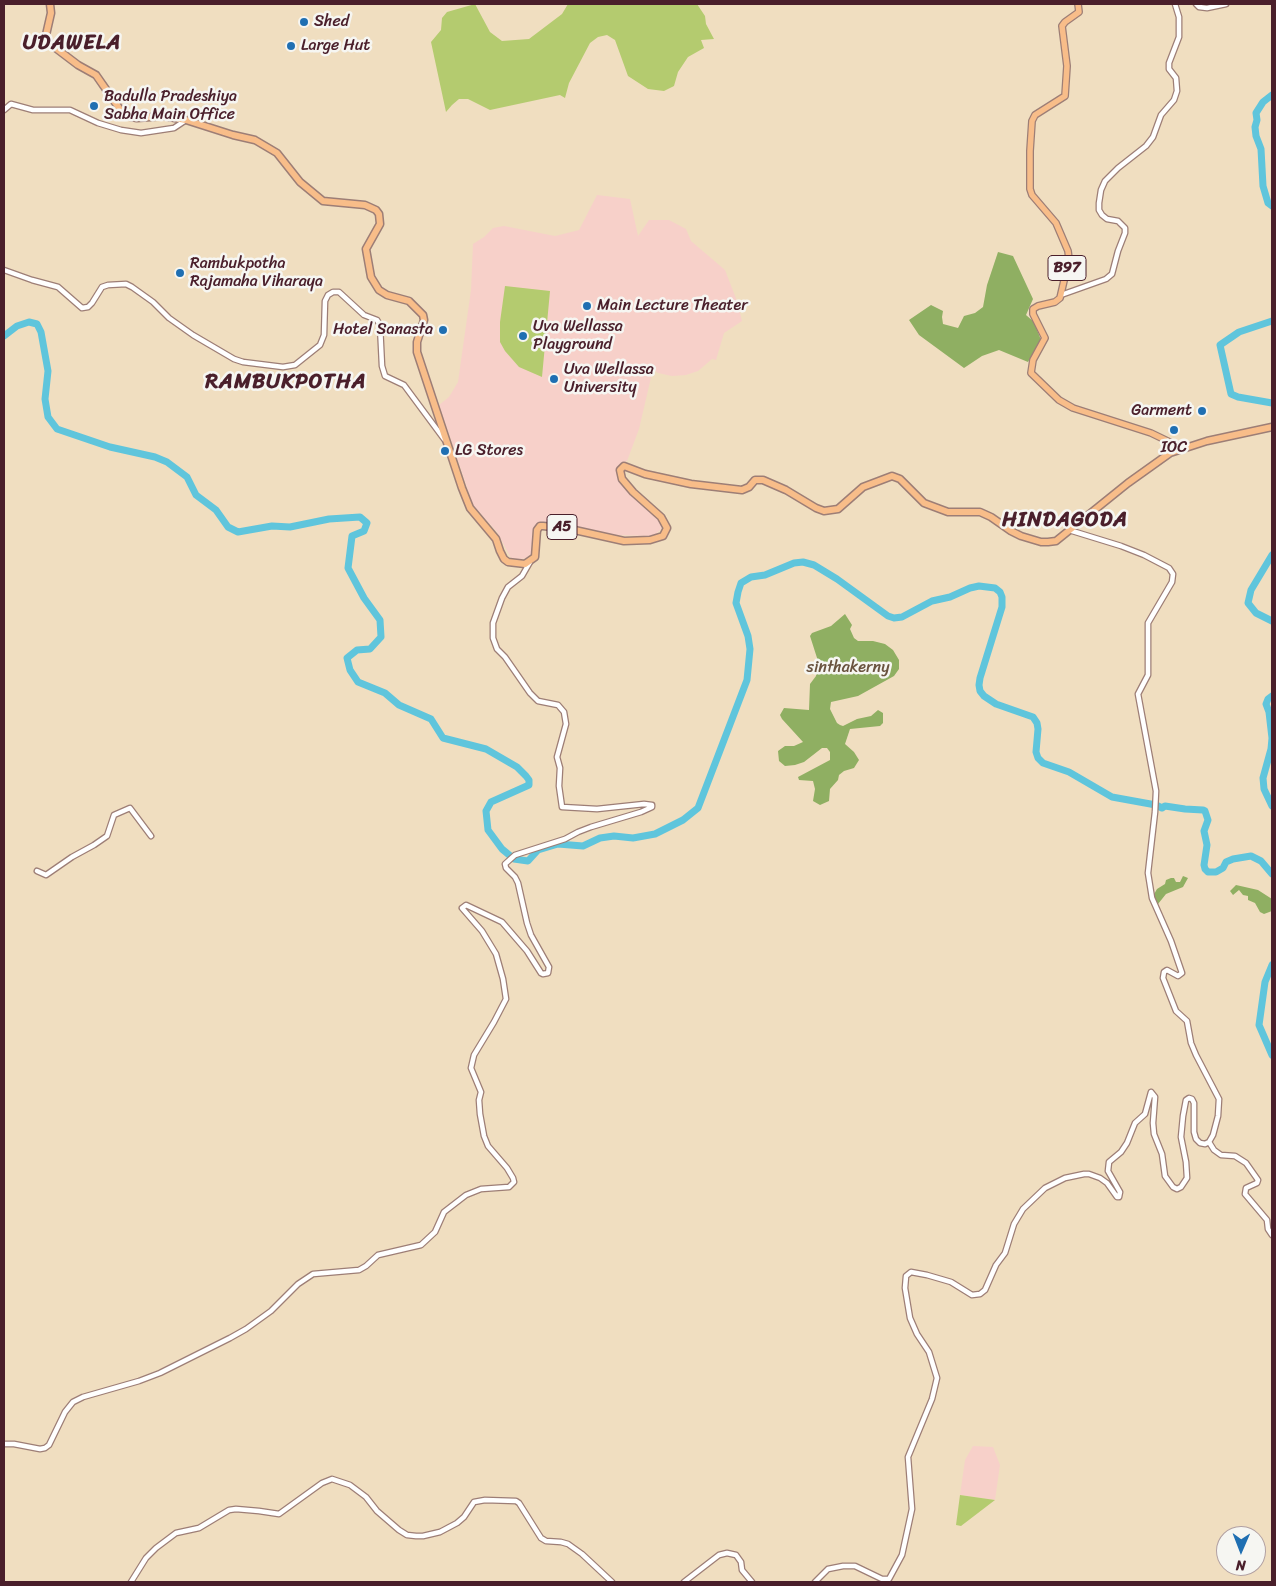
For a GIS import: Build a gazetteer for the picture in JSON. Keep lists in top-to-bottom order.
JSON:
{
  "streets": {
    "highway": ["A5"],
    "main road": ["B97"]
  },
  "crossings": [
    ["B97", "A5"]
  ],
  "districts": ["UDAWELA", "RAMBUKPOTHA", "HINDAGODA"],
  "parks": ["sinthakerny"],
  "places": [
    "Shed",
    "Large Hut",
    "Badulla Pradeshiya Sabha Main Office",
    "Rambukpotha Rajamaha Viharaya",
    "Main Lecture Theater",
    "Hotel Sanasta",
    "Uva Wellassa Playground",
    "Uva Wellassa University",
    "Garment",
    "IOC",
    "LG Stores"
  ],
  "north": "bottom"
}
